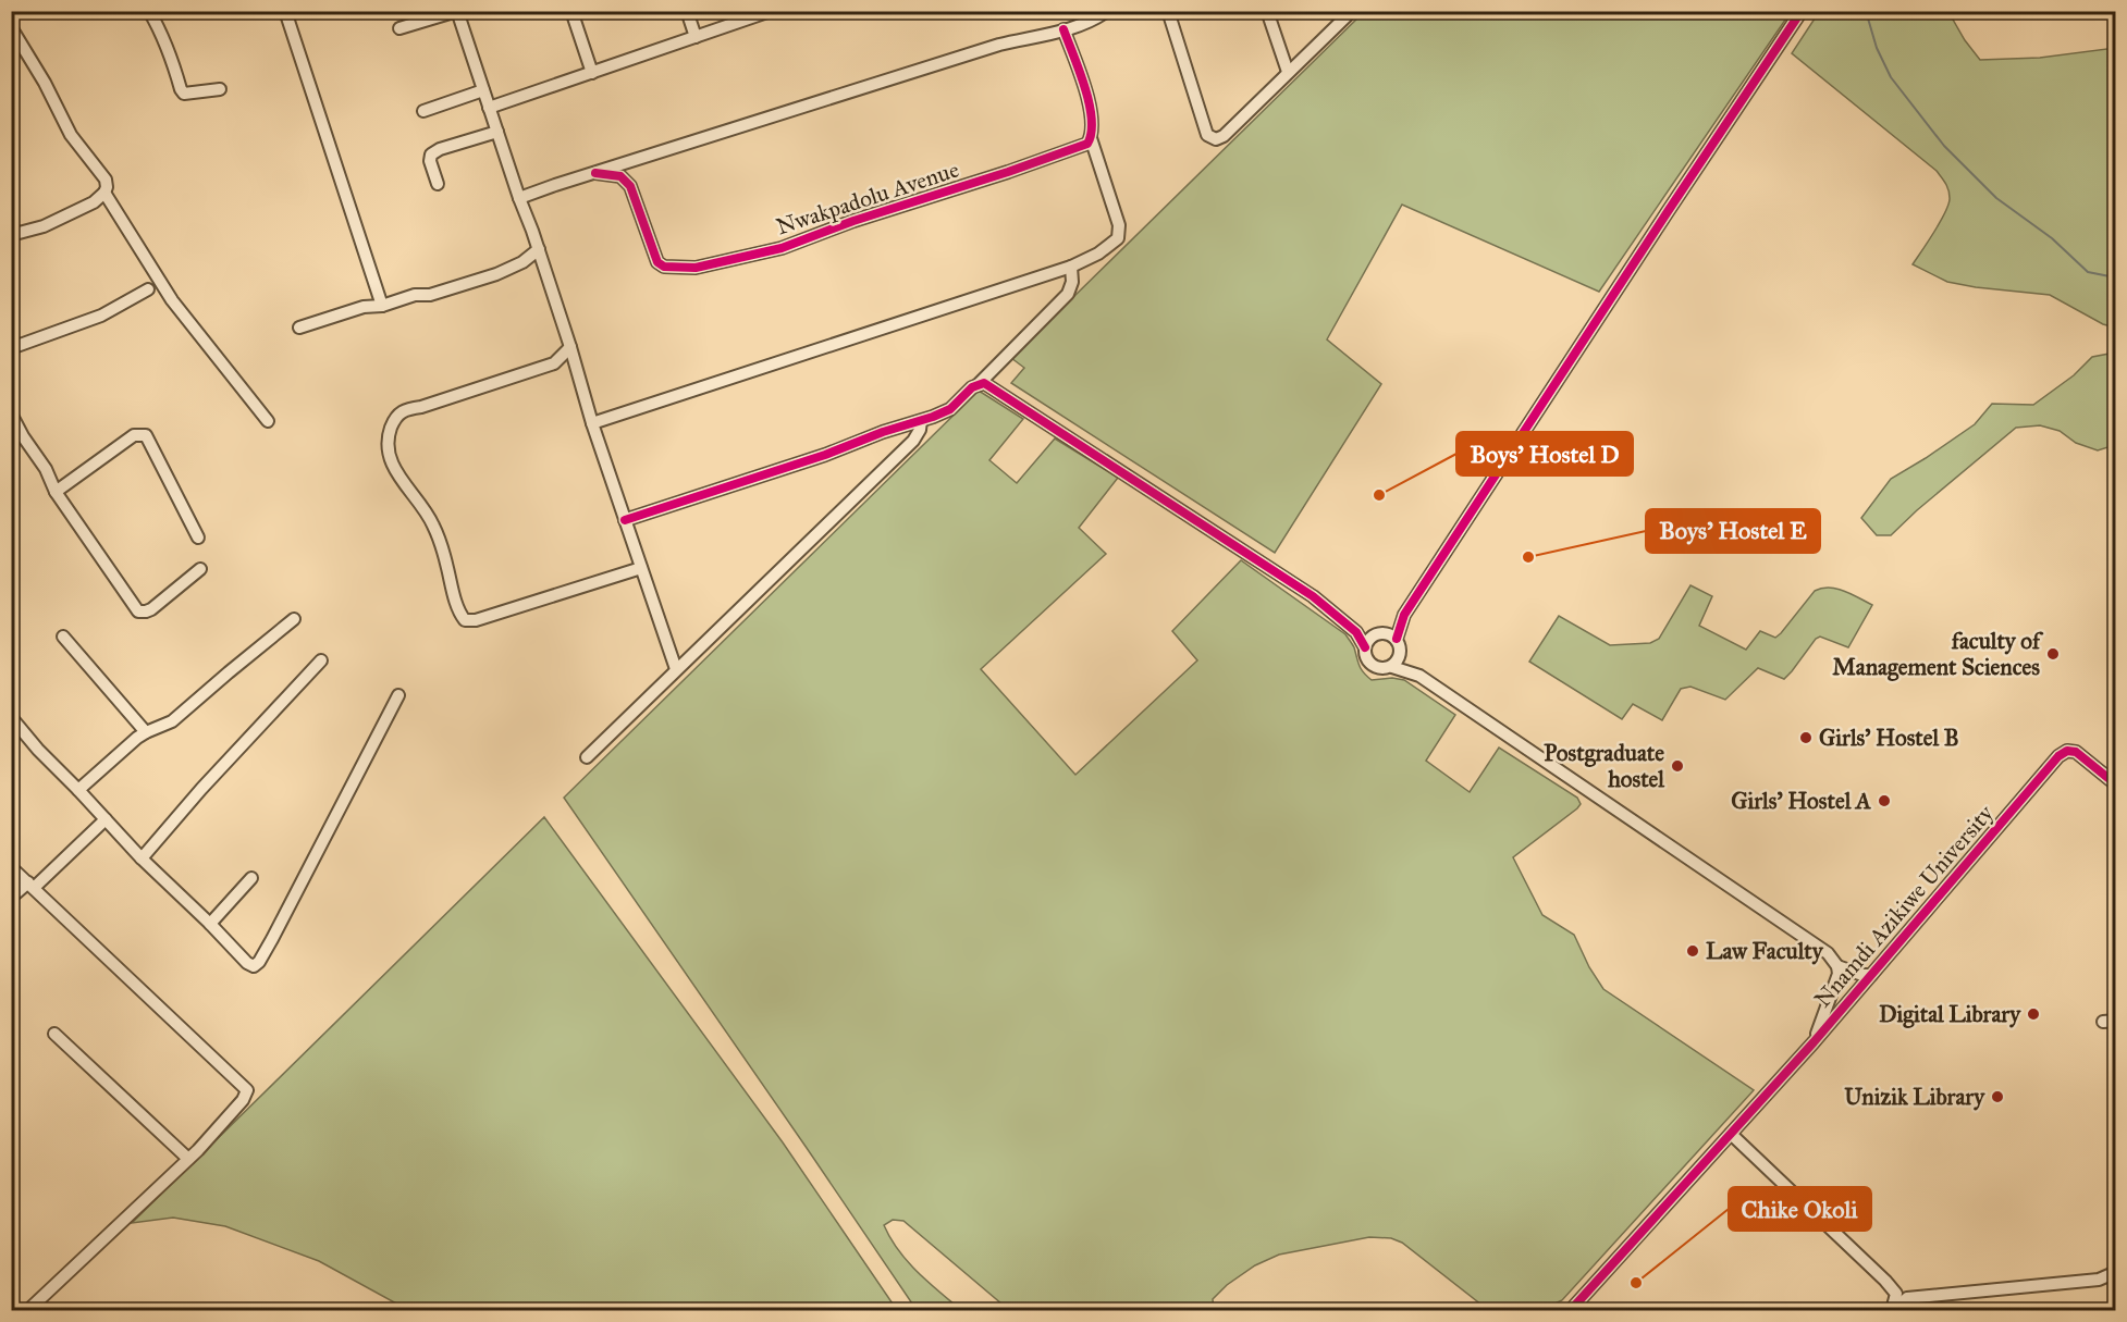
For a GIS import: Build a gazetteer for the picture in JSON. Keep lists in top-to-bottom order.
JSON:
{
  "streets": {
    "street": ["Nwakpadolu Avenue", "Nnamdi Azikiwe University"]
  },
  "places": [
    "Boys' Hostel D",
    "Boys' Hostel E",
    "faculty of Management Sciences",
    "Girls' Hostel B",
    "Postgraduate hostel",
    "Girls' Hostel A",
    "Law Faculty",
    "Digital Library",
    "Unizik Library",
    "Chike Okoli"
  ]
}
